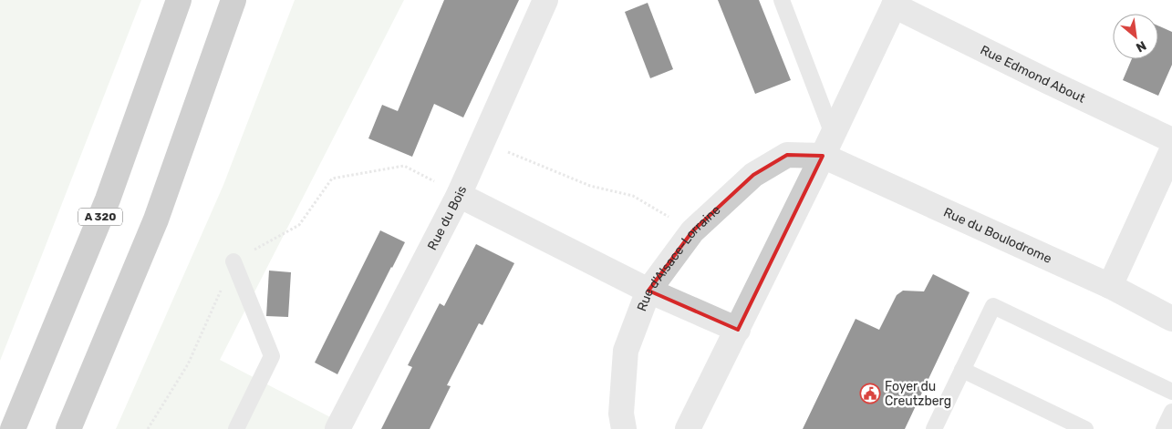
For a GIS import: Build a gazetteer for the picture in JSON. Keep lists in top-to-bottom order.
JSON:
{
  "streets": {
    "highway": ["A 320"],
    "street": [
      "Rue Edmond About",
      "Rue du Bois",
      "Rue du Boulodrome",
      "Rue d'Alsace-Lorraine"
    ]
  },
  "crossings": [
    ["Rue du Boulodrome", "Rue d'Alsace-Lorraine"]
  ],
  "places": {
    "public building": ["Foyer du Creutzberg"]
  },
  "north": "bottom right"
}
